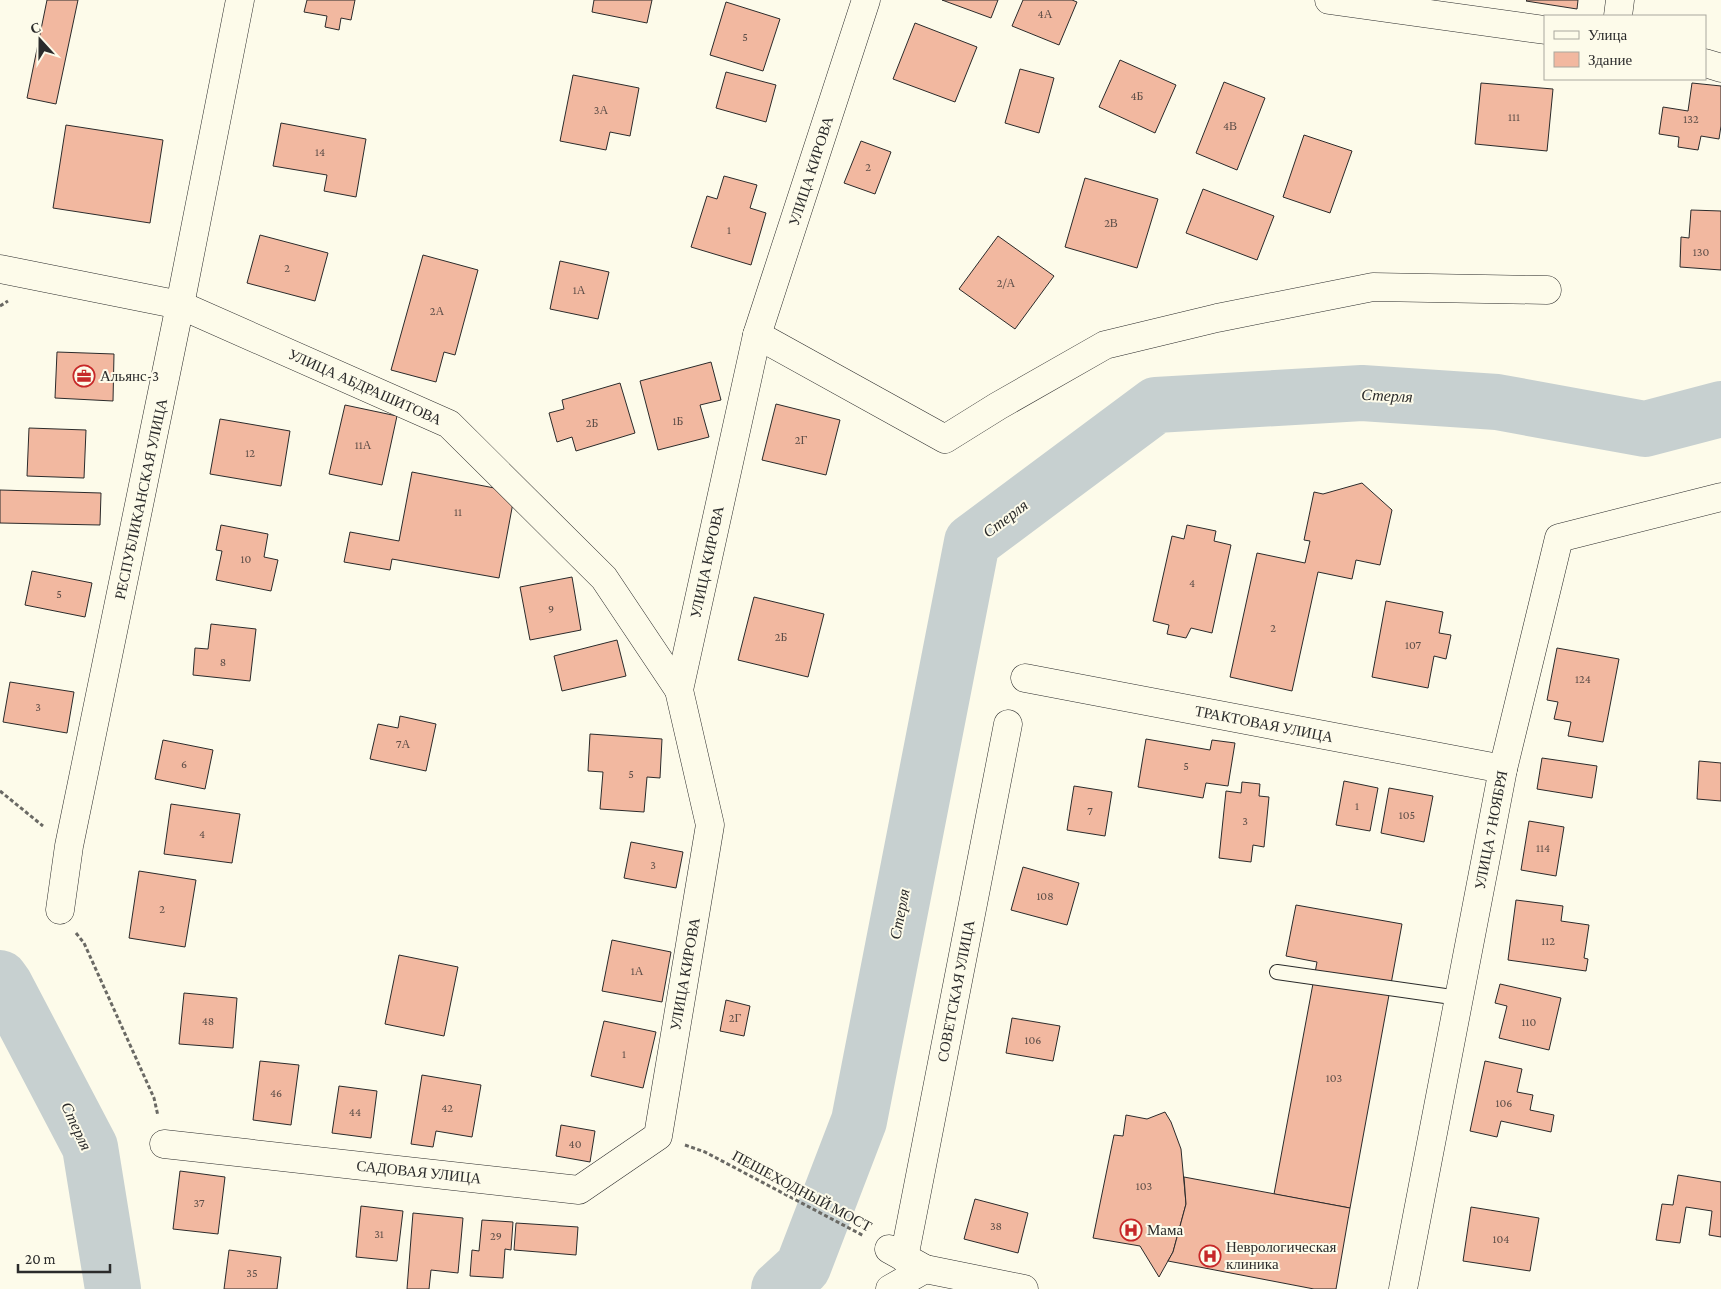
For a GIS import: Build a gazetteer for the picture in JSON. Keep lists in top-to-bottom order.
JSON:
{
  "streets": {
    "street": [
      "УЛИЦА КИРОВА",
      "УЛИЦА АБДРАШИТОВА",
      "РЕСПУБЛИКАНСКАЯ УЛИЦА",
      "ТРАКТОВАЯ УЛИЦА",
      "УЛИЦА 7 НОЯБРЯ",
      "СОВЕТСКАЯ УЛИЦА",
      "САДОВАЯ УЛИЦА"
    ],
    "path": ["ПЕШЕХОДНЫЙ МОСТ"]
  },
  "crossings": [
    ["УЛИЦА КИРОВА", "УЛИЦА АБДРАШИТОВА"],
    ["УЛИЦА КИРОВА", "САДОВАЯ УЛИЦА"],
    ["УЛИЦА АБДРАШИТОВА", "РЕСПУБЛИКАНСКАЯ УЛИЦА"],
    ["ТРАКТОВАЯ УЛИЦА", "УЛИЦА 7 НОЯБРЯ"],
    ["СОВЕТСКАЯ УЛИЦА", "ПЕШЕХОДНЫЙ МОСТ"]
  ],
  "water": ["Стерля"],
  "places": {
    "office": ["Альянс-3"],
    "hospital": ["Мама", "Неврологическая клиника"]
  },
  "house_numbers": [
    "4А",
    "5",
    "4Б",
    "3А",
    "111",
    "132",
    "4В",
    "14",
    "2",
    "2В",
    "1",
    "130",
    "2",
    "2/А",
    "1А",
    "2А",
    "1Б",
    "2Б",
    "2Г",
    "11А",
    "12",
    "11",
    "10",
    "4",
    "5",
    "9",
    "2",
    "2Б",
    "107",
    "8",
    "124",
    "3",
    "7А",
    "6",
    "5",
    "5",
    "1",
    "7",
    "105",
    "3",
    "4",
    "114",
    "3",
    "108",
    "2",
    "112",
    "1А",
    "2Г",
    "48",
    "110",
    "106",
    "1",
    "103",
    "46",
    "106",
    "42",
    "44",
    "40",
    "103",
    "37",
    "38",
    "31",
    "29",
    "104",
    "35"
  ],
  "legend": ["Улица", "Здание"],
  "scale_bar": "20 m",
  "north": "top"
}
